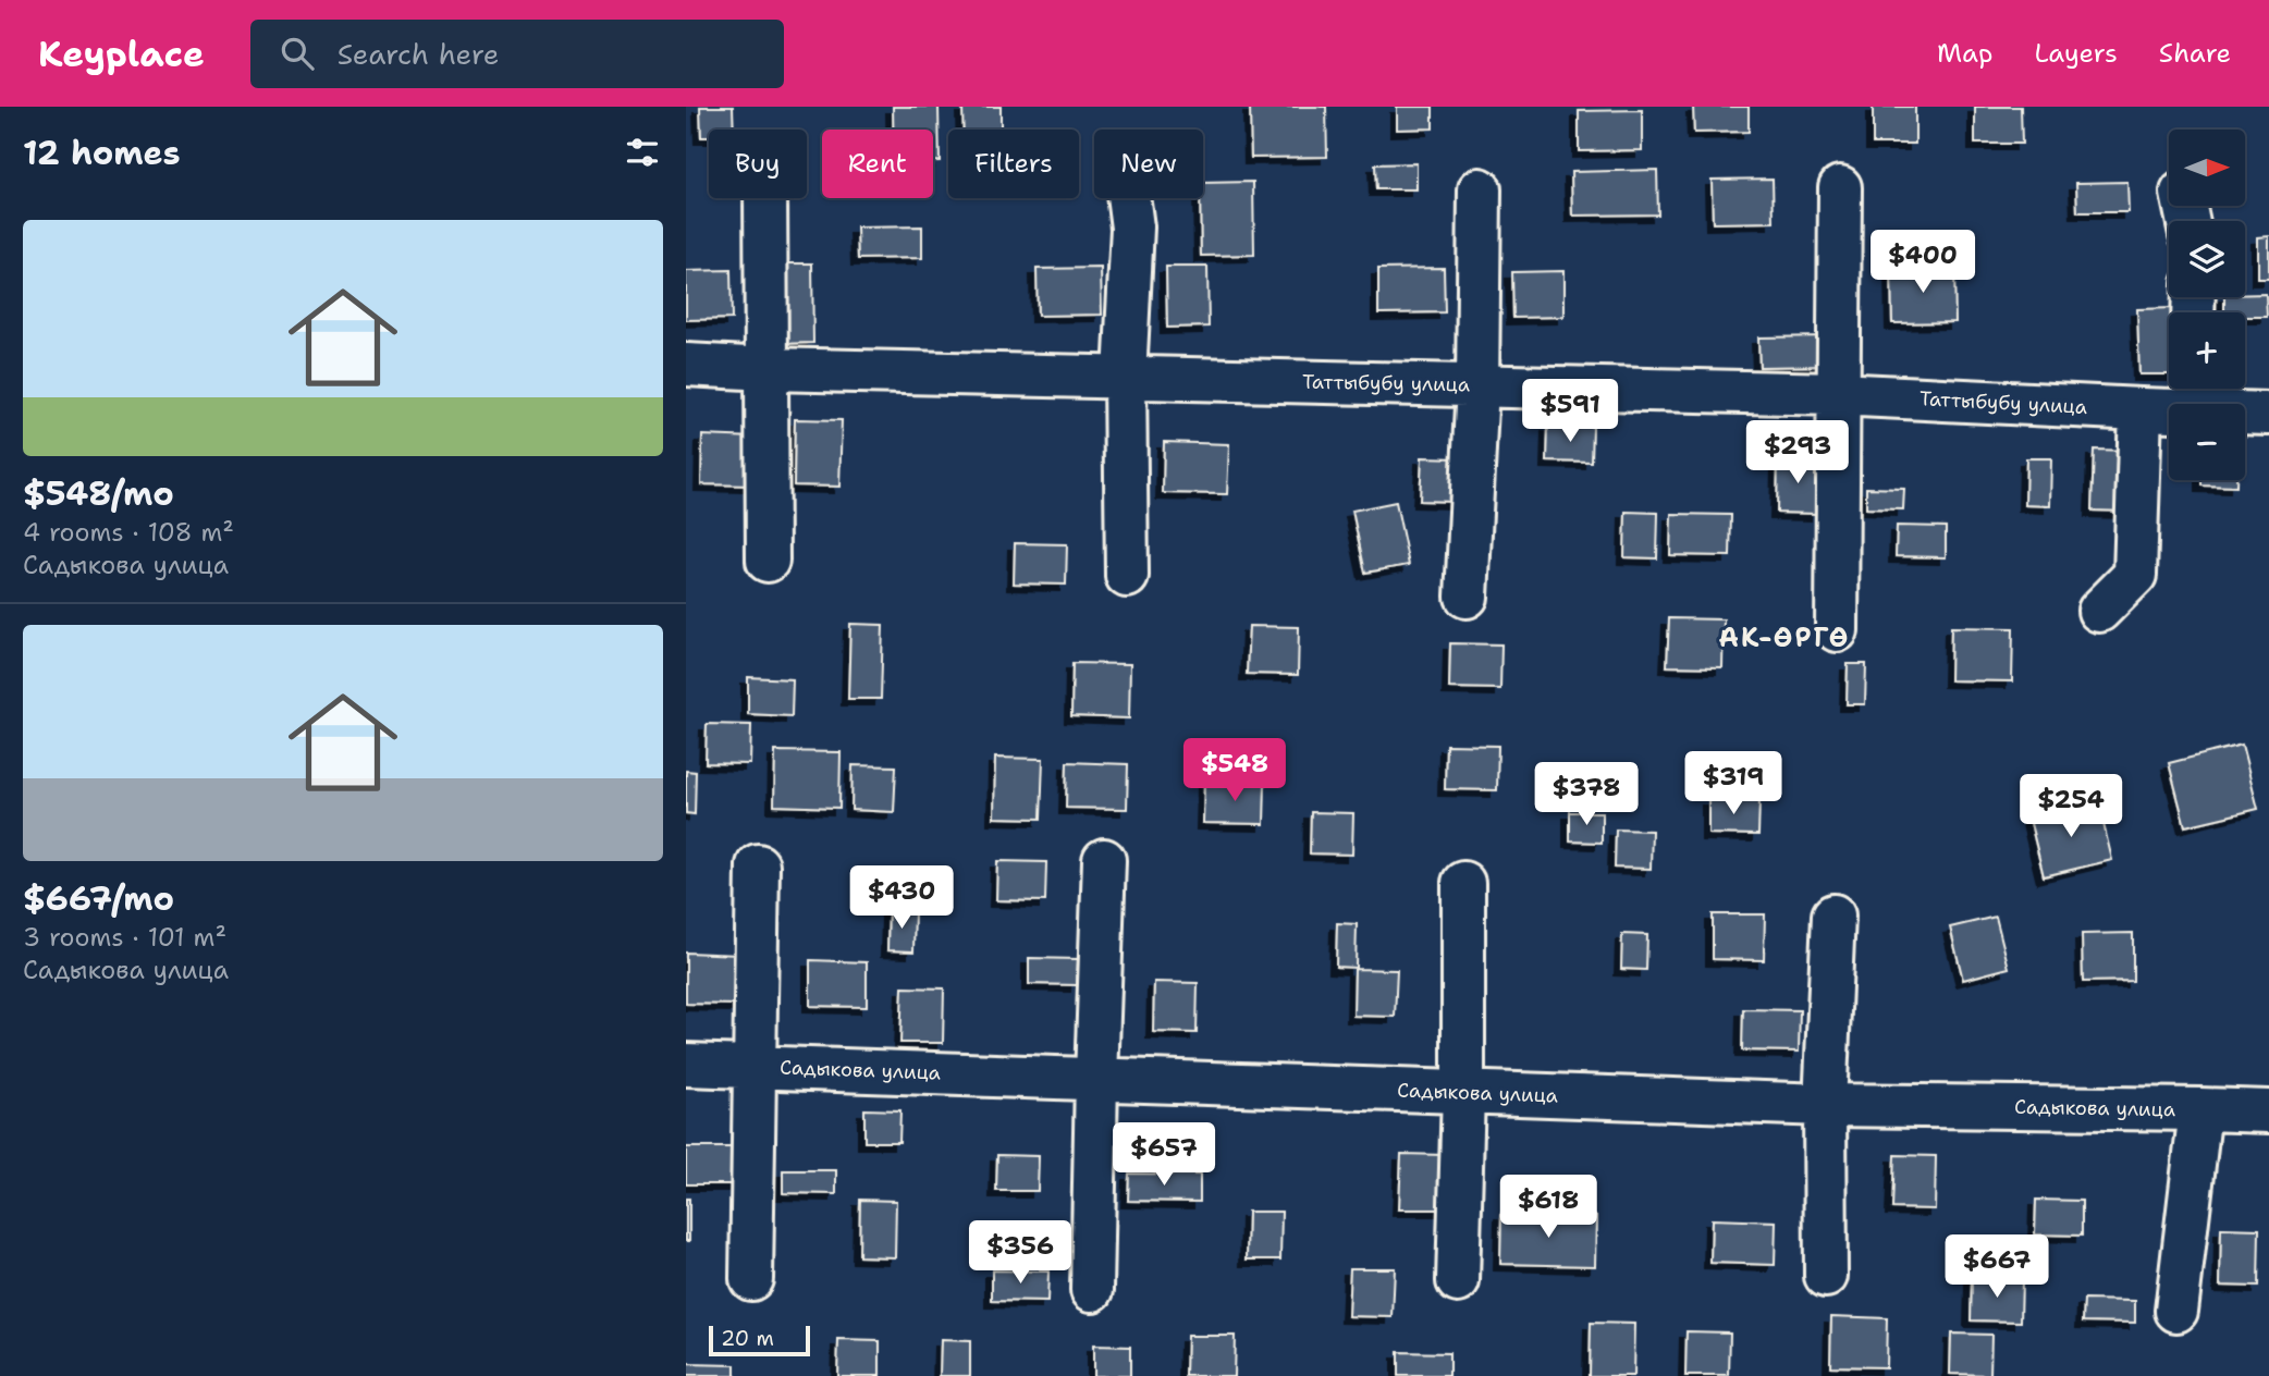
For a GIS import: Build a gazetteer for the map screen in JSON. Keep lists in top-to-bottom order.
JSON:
{
  "streets": {
    "street": ["Таттыбубу улица", "Садыкова улица"]
  },
  "districts": ["АК-ӨРГӨ"],
  "scale_bar": "20 m",
  "north": "right",
  "page": {
    "header": "Keyplace",
    "search": "Search here",
    "nav": ["Map", "Layers", "Share"],
    "heading": "12 homes",
    "map_buttons": ["+", "−"],
    "chip": [
      "Buy",
      "Rent",
      "Filters",
      "New"
    ],
    "list": [
      {
        "name": "$548/mo",
        "note": "4 rooms · 108 m² · Садыкова улица"
      },
      {
        "name": "$667/mo",
        "note": "3 rooms · 101 m² · Садыкова улица"
      }
    ],
    "price": [
      "$400",
      "$591",
      "$293",
      "$548",
      "$319",
      "$378",
      "$254",
      "$430",
      "$657",
      "$618",
      "$356",
      "$667"
    ],
    "scale": "20 m"
  }
}
